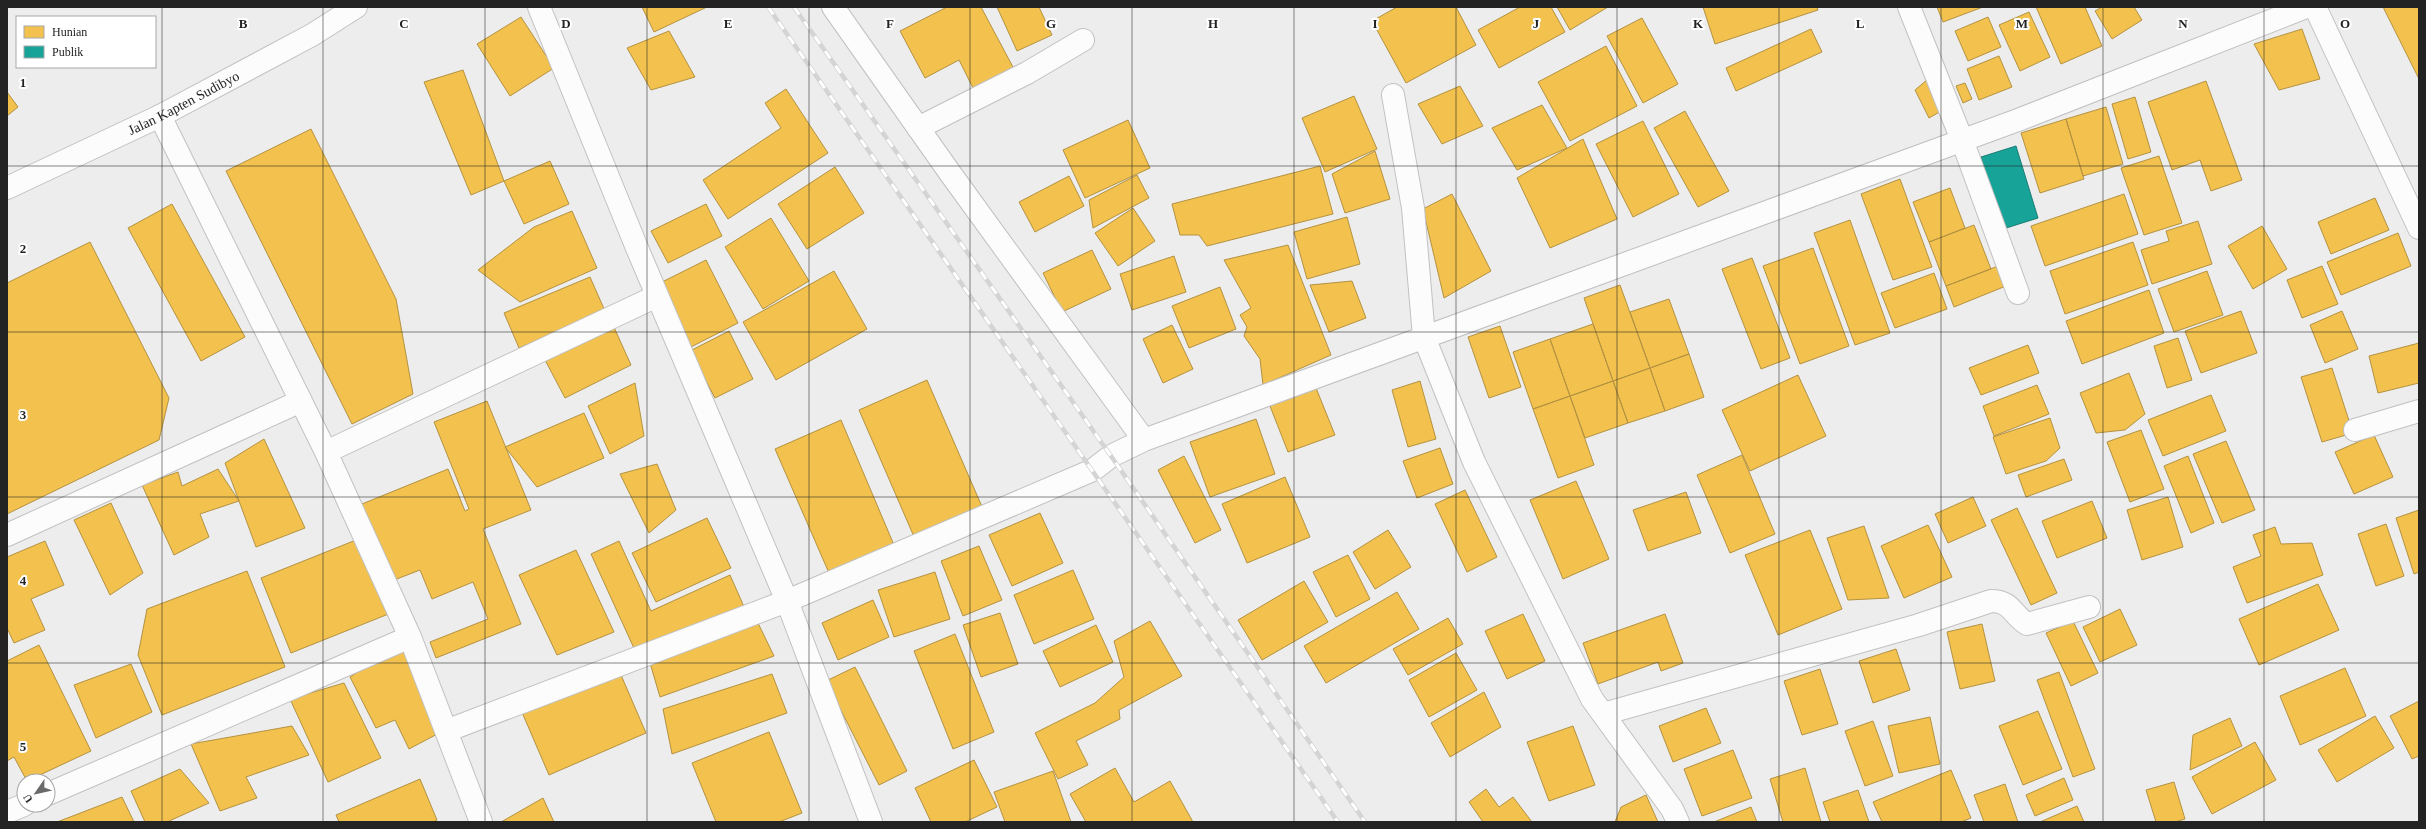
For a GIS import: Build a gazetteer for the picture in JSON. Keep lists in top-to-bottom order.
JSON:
{
  "streets": {
    "street": ["Jalan Kapten Sudibyo"]
  },
  "legend": ["Hunian", "Publik"],
  "north": "bottom left",
  "grid": {
    "columns": [
      "B",
      "C",
      "D",
      "E",
      "F",
      "G",
      "H",
      "I",
      "J",
      "K",
      "L",
      "M",
      "N",
      "O"
    ],
    "rows": [
      "1",
      "2",
      "3",
      "4",
      "5"
    ]
  }
}
